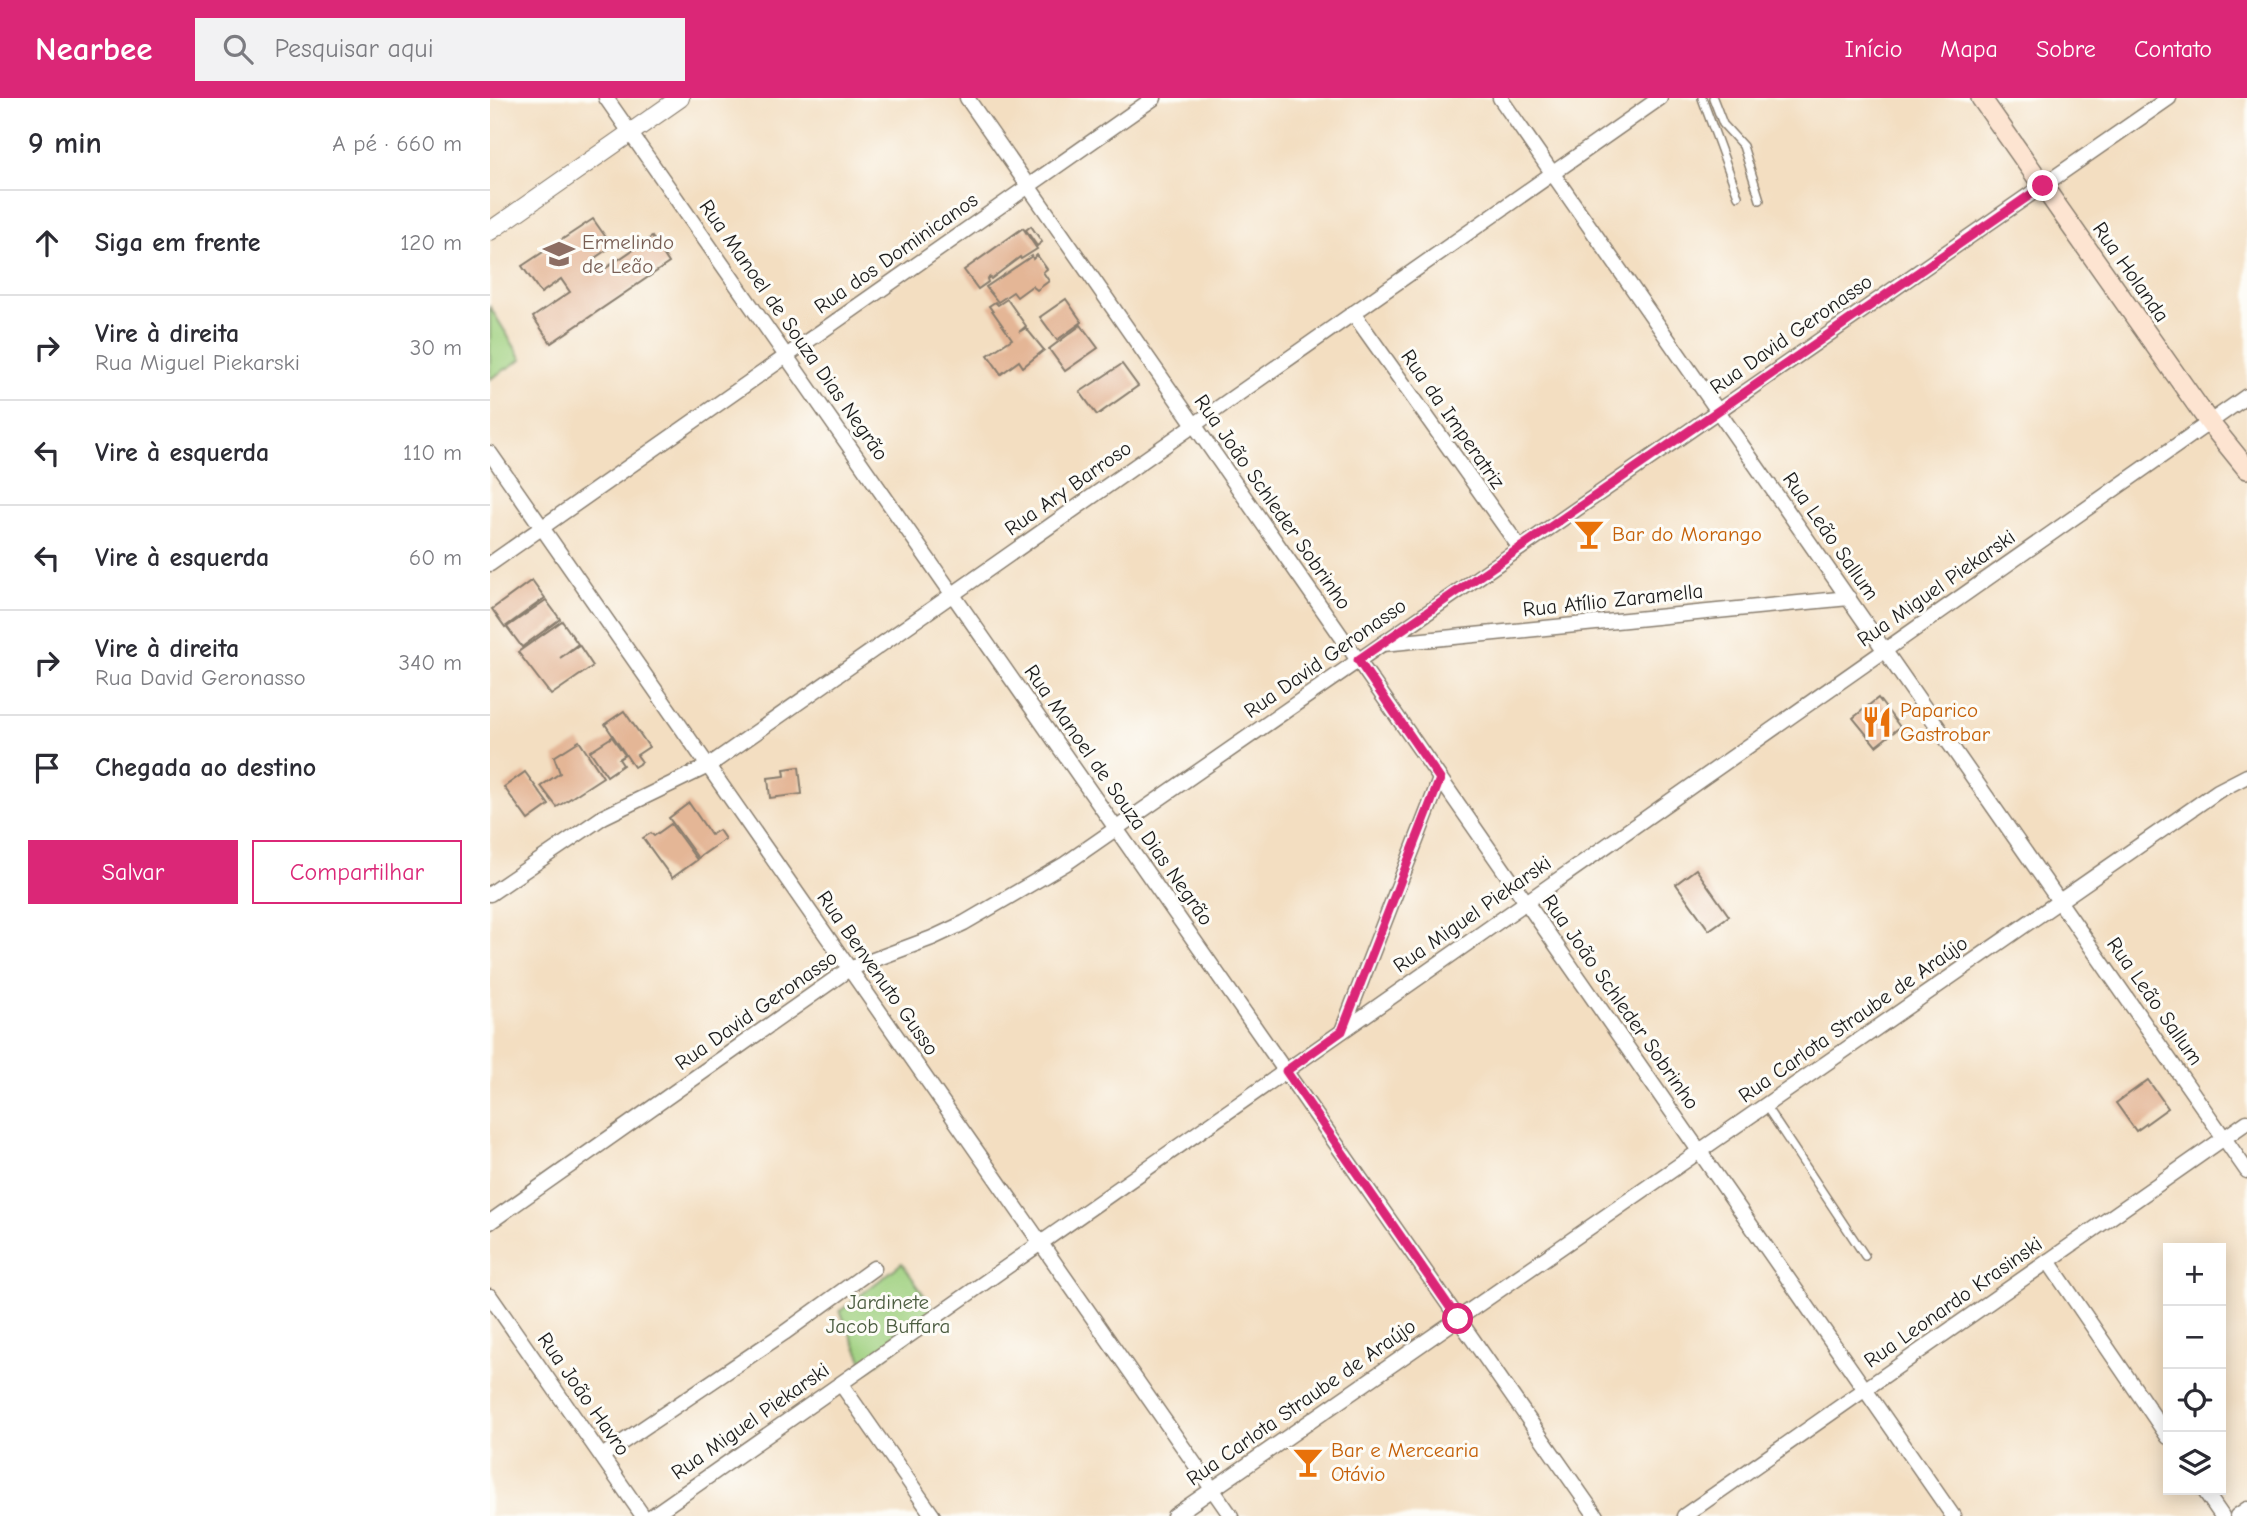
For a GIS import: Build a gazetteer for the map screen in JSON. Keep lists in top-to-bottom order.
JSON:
{
  "streets": {
    "main road": ["Rua Holanda"],
    "street": [
      "Rua dos Dominicanos",
      "Rua Manoel de Souza Dias Negrão",
      "Rua David Geronasso",
      "Rua da Imperatriz",
      "Rua Ary Barroso",
      "Rua João Schleder Sobrinho",
      "Rua Leão Sallum",
      "Rua Miguel Piekarski",
      "Rua Atílio Zaramella",
      "Rua Benvenuto Gusso",
      "Rua Carlota Straube de Araújo",
      "Rua Leonardo Krasinski",
      "Rua João Havro"
    ]
  },
  "crossings": [
    ["Rua dos Dominicanos", "Rua Manoel de Souza Dias Negrão"],
    ["Rua dos Dominicanos", "Rua João Schleder Sobrinho"],
    ["Rua dos Dominicanos", "Rua Benvenuto Gusso"],
    ["Rua Holanda", "Rua David Geronasso"],
    ["Rua Holanda", "Rua Miguel Piekarski"],
    ["Rua Manoel de Souza Dias Negrão", "Rua David Geronasso"],
    ["Rua Manoel de Souza Dias Negrão", "Rua Ary Barroso"],
    ["Rua Manoel de Souza Dias Negrão", "Rua Miguel Piekarski"],
    ["Rua Manoel de Souza Dias Negrão", "Rua Carlota Straube de Araújo"],
    ["Rua David Geronasso", "Rua da Imperatriz"],
    ["Rua David Geronasso", "Rua João Schleder Sobrinho"],
    ["Rua David Geronasso", "Rua Leão Sallum"],
    ["Rua David Geronasso", "Rua Atílio Zaramella"],
    ["Rua David Geronasso", "Rua Benvenuto Gusso"],
    ["Rua da Imperatriz", "Rua Ary Barroso"],
    ["Rua Ary Barroso", "Rua João Schleder Sobrinho"],
    ["Rua Ary Barroso", "Rua Leão Sallum"],
    ["Rua Ary Barroso", "Rua Benvenuto Gusso"],
    ["Rua João Schleder Sobrinho", "Rua Miguel Piekarski"],
    ["Rua João Schleder Sobrinho", "Rua Carlota Straube de Araújo"],
    ["Rua João Schleder Sobrinho", "Rua Leonardo Krasinski"],
    ["Rua Leão Sallum", "Rua Miguel Piekarski"],
    ["Rua Leão Sallum", "Rua Atílio Zaramella"],
    ["Rua Leão Sallum", "Rua Carlota Straube de Araújo"],
    ["Rua Leão Sallum", "Rua Leonardo Krasinski"],
    ["Rua Miguel Piekarski", "Rua Benvenuto Gusso"],
    ["Rua Benvenuto Gusso", "Rua Carlota Straube de Araújo"]
  ],
  "parks": ["Jardinete Jacob Buffara"],
  "places": {
    "school or university": ["Ermelindo de Leão"],
    "bar": ["Bar do Morango", "Bar e Mercearia Otávio"],
    "restaurant": ["Paparico Gastrobar"]
  },
  "page": {
    "header": "Nearbee",
    "search": "Pesquisar aqui",
    "nav": [
      "Início",
      "Mapa",
      "Sobre",
      "Contato"
    ],
    "heading": ["9 min", "A pé · 660 m"],
    "list": [
      ["Siga em frente", "120 m"],
      ["Vire à direita", "Rua Miguel Piekarski", "30 m"],
      ["Vire à esquerda", "110 m"],
      ["Vire à esquerda", "60 m"],
      ["Vire à direita", "Rua David Geronasso", "340 m"],
      "Chegada ao destino"
    ],
    "buttons": ["Salvar", "Compartilhar"],
    "map_buttons": ["+", "−"]
  }
}
